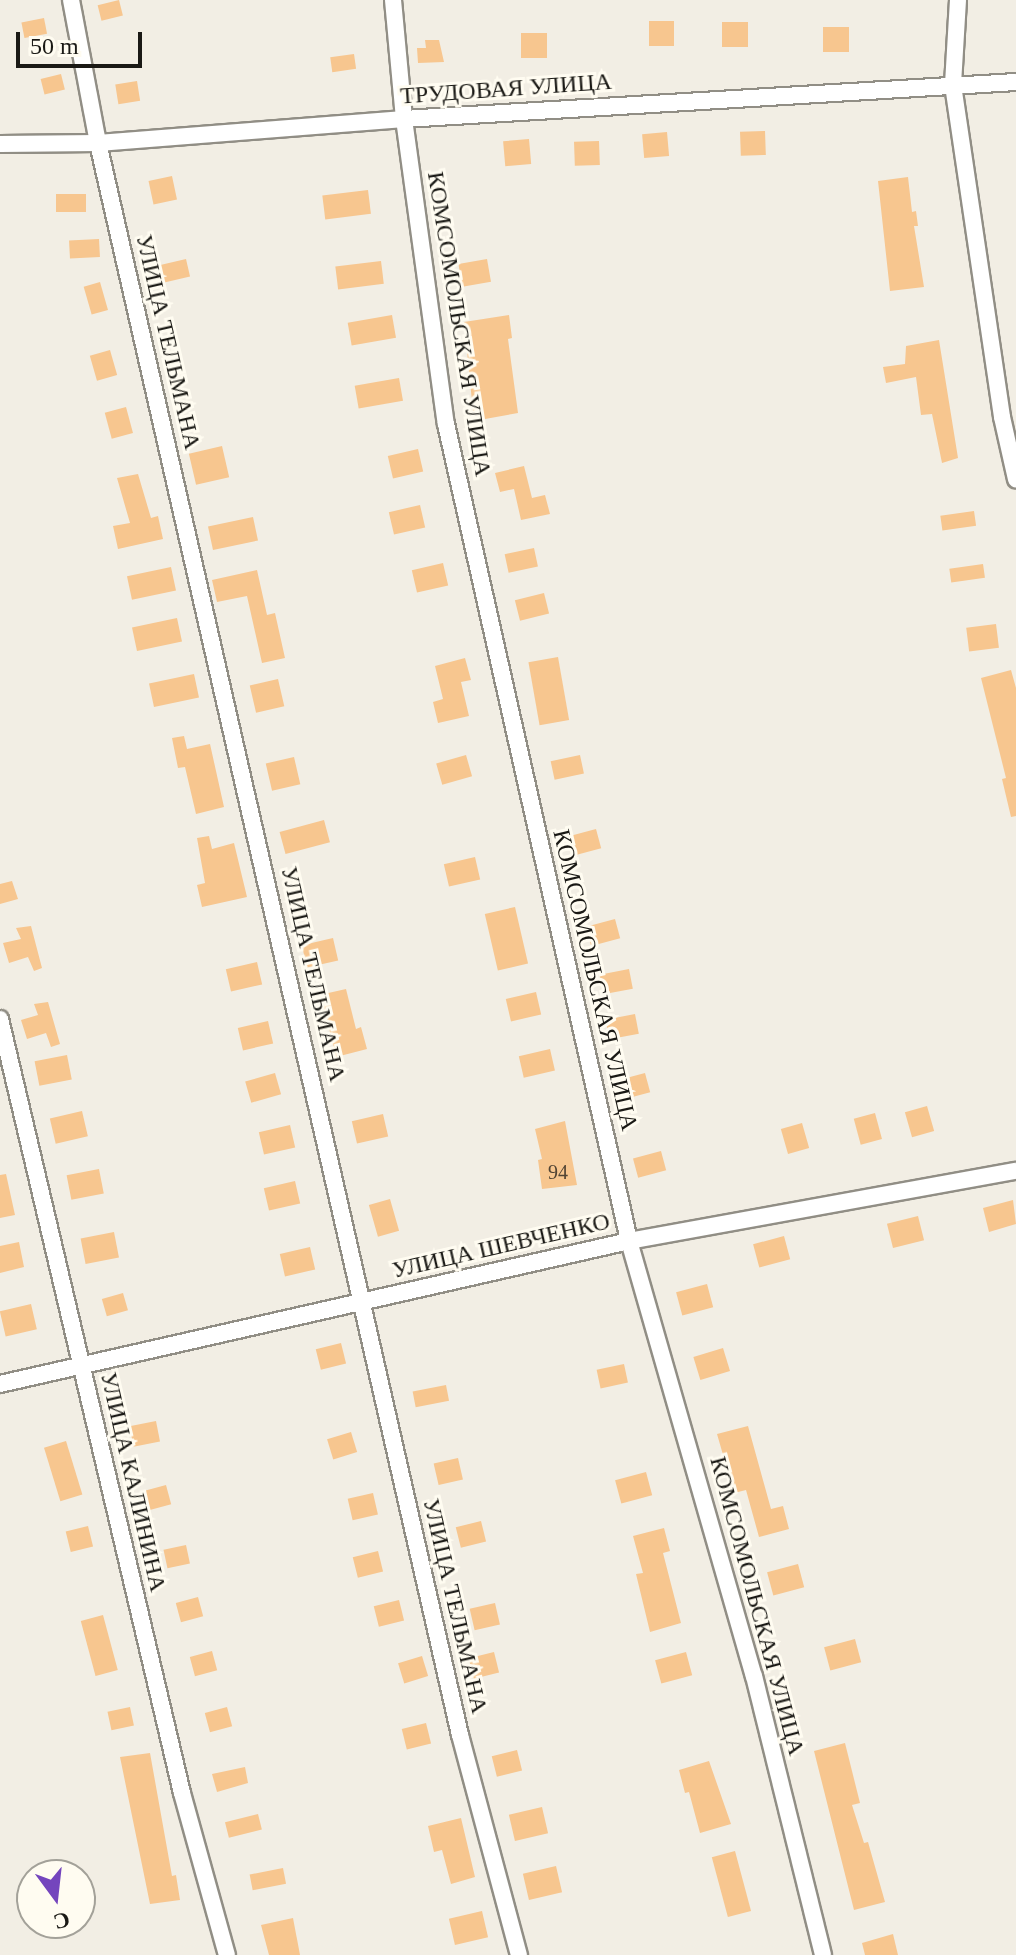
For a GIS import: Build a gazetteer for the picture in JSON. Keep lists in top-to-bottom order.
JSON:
{
  "streets": {
    "street": [
      "ТРУДОВАЯ УЛИЦА",
      "КОМСОМОЛЬСКАЯ УЛИЦА",
      "УЛИЦА ТЕЛЬМАНА",
      "УЛИЦА ШЕВЧЕНКО",
      "УЛИЦА КАЛИНИНА"
    ]
  },
  "crossings": [
    ["ТРУДОВАЯ УЛИЦА", "КОМСОМОЛЬСКАЯ УЛИЦА"],
    ["ТРУДОВАЯ УЛИЦА", "УЛИЦА ТЕЛЬМАНА"],
    ["КОМСОМОЛЬСКАЯ УЛИЦА", "УЛИЦА ШЕВЧЕНКО"],
    ["УЛИЦА ТЕЛЬМАНА", "УЛИЦА ШЕВЧЕНКО"],
    ["УЛИЦА ШЕВЧЕНКО", "УЛИЦА КАЛИНИНА"]
  ],
  "house_numbers": ["94"],
  "scale_bar": "50 m",
  "north": "bottom"
}
